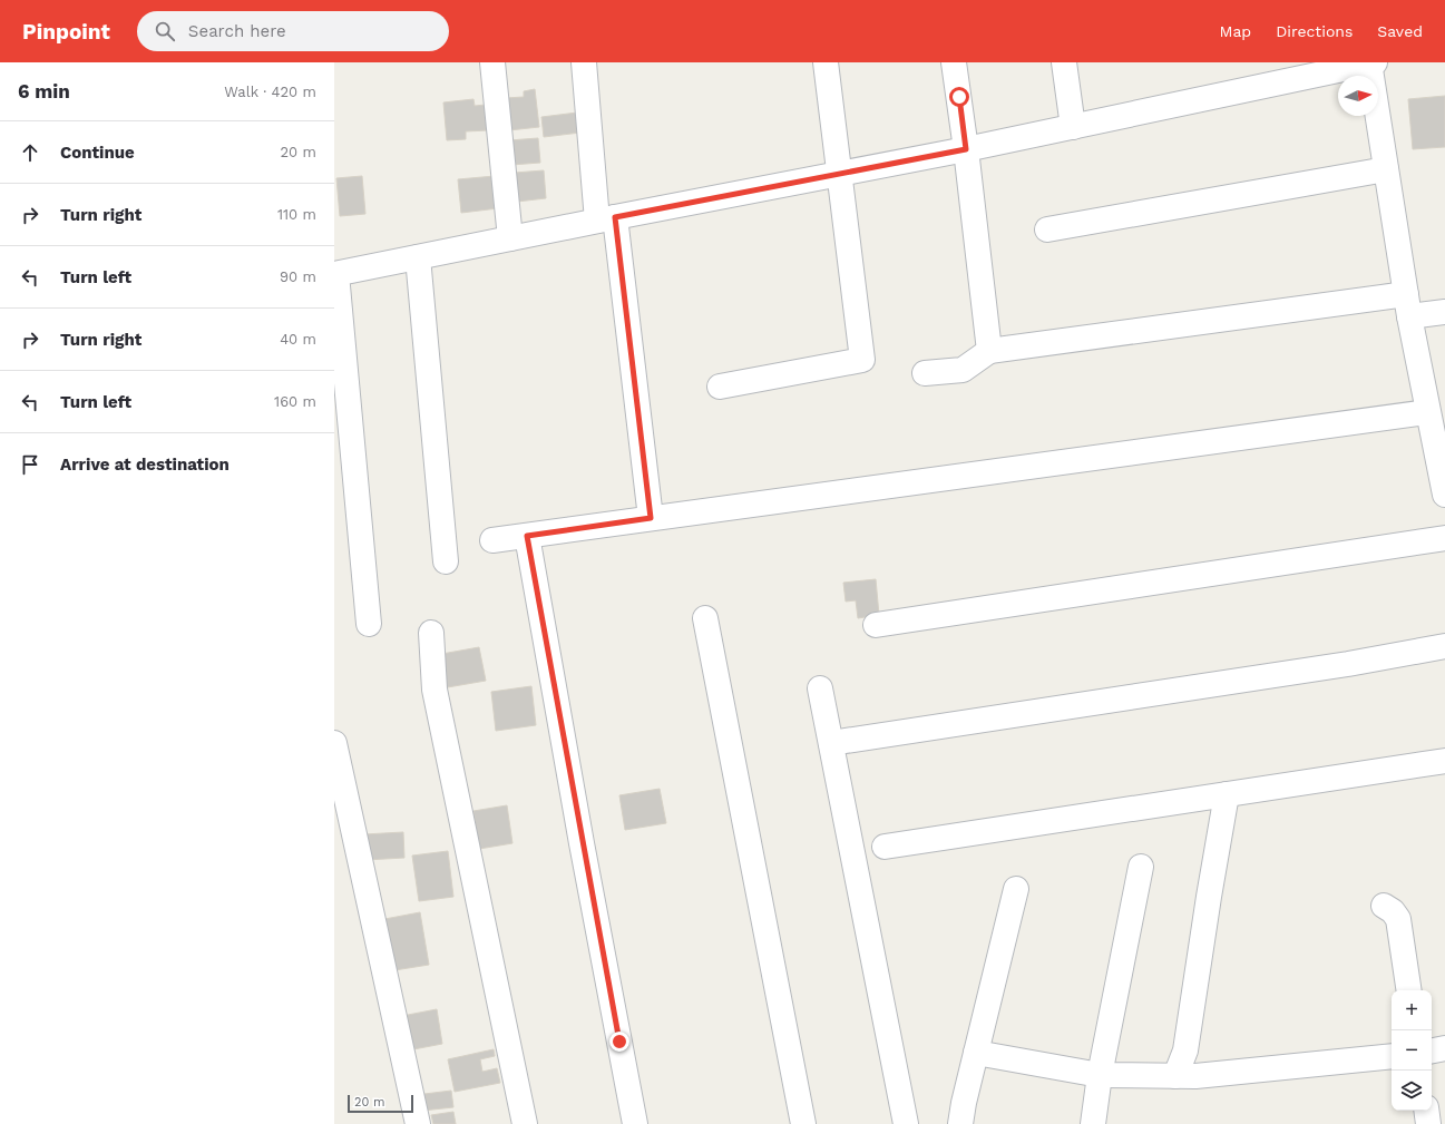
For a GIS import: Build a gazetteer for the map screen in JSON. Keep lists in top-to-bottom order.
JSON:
{
  "scale_bar": "20 m",
  "north": "right",
  "page": {
    "header": "Pinpoint",
    "search": "Search here",
    "nav": ["Map", "Directions", "Saved"],
    "heading": ["6 min", "Walk · 420 m"],
    "list": [
      ["Continue", "20 m"],
      ["Turn right", "110 m"],
      ["Turn left", "90 m"],
      ["Turn right", "40 m"],
      ["Turn left", "160 m"],
      "Arrive at destination"
    ],
    "map_buttons": ["+", "−"],
    "scale": "20 m"
  }
}
